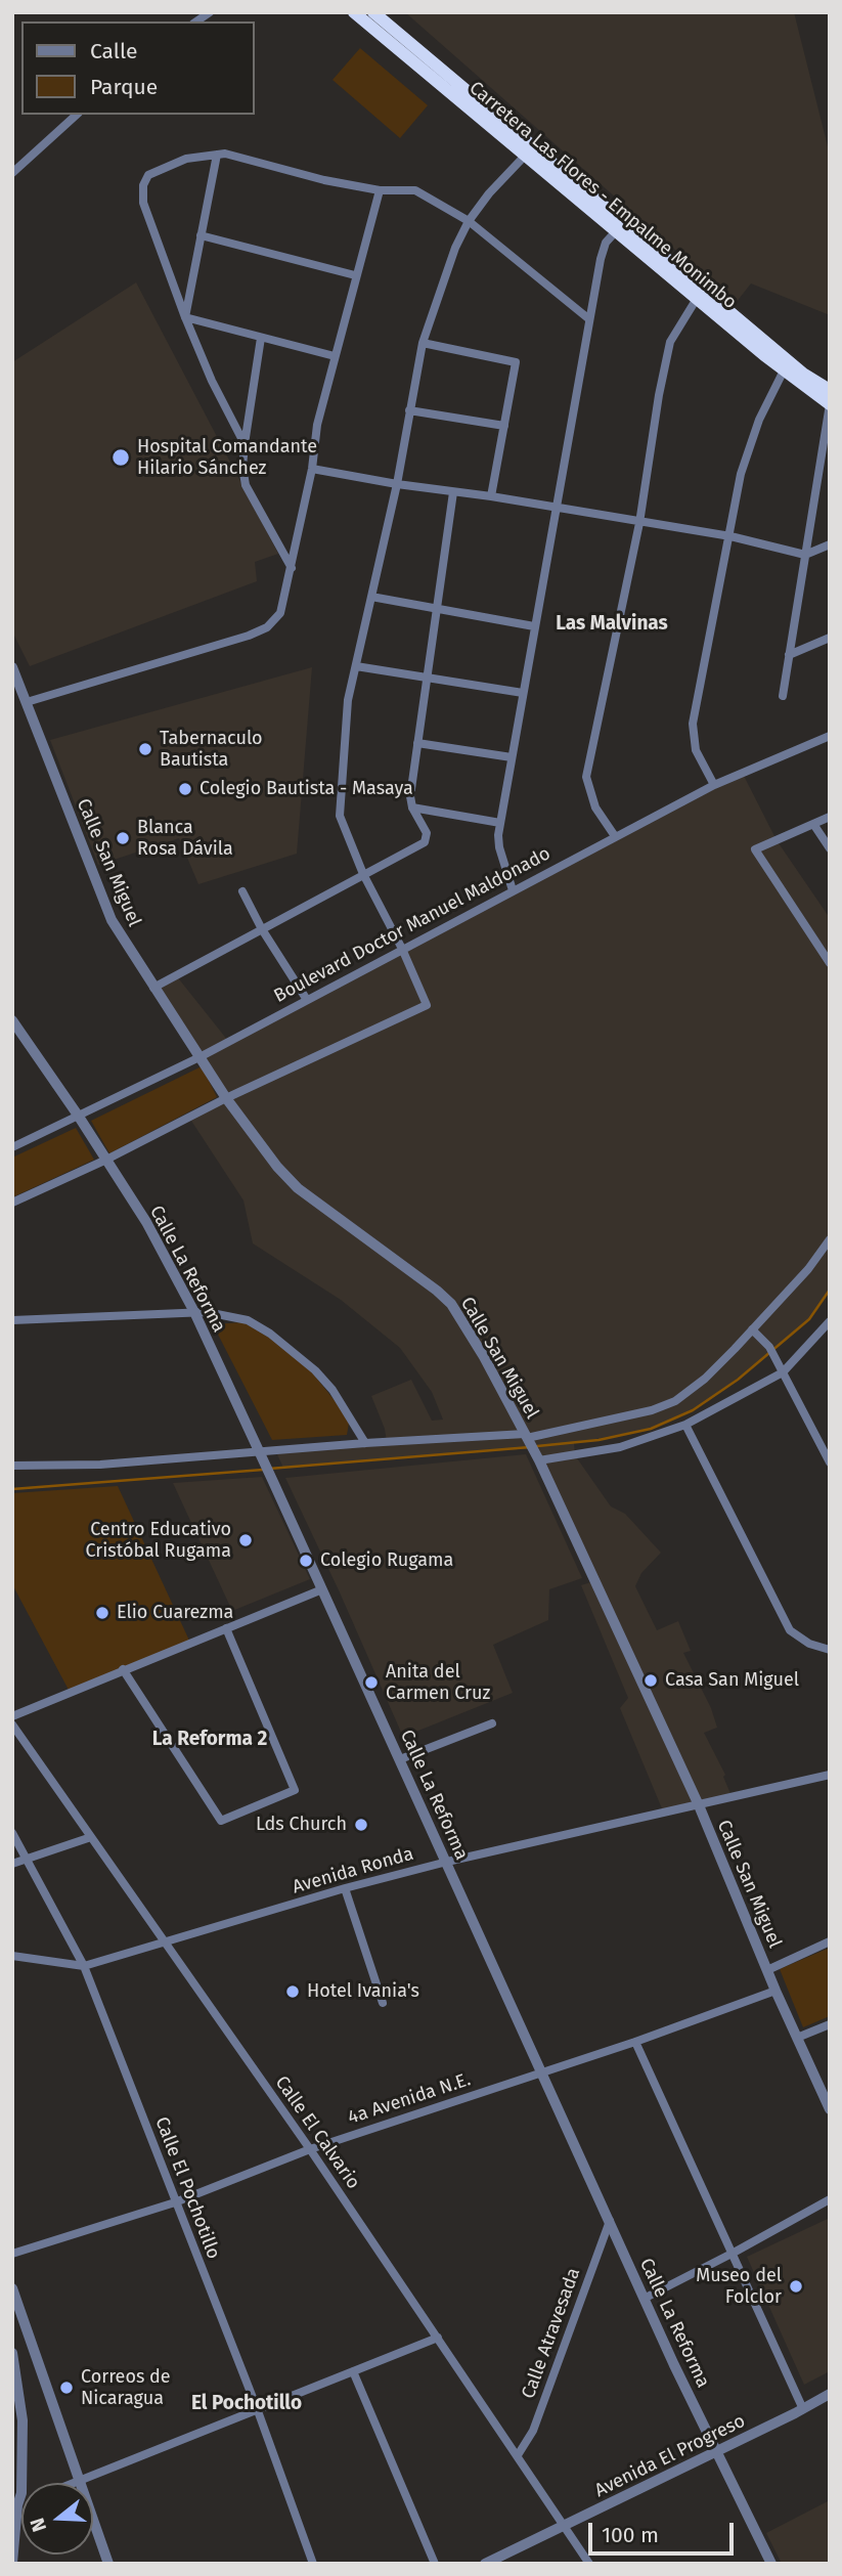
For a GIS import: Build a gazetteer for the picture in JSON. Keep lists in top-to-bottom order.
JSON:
{
  "streets": {
    "highway": ["Carretera Las Flores - Empalme Monimbo"],
    "street": [
      "Calle San Miguel",
      "Boulevard Doctor Manuel Maldonado",
      "Calle La Reforma",
      "Avenida Ronda",
      "4a Avenida N.E.",
      "Calle El Calvario",
      "Calle El Pochotillo",
      "Calle Atravesada",
      "Avenida El Progreso"
    ]
  },
  "crossings": [
    ["Calle San Miguel", "Boulevard Doctor Manuel Maldonado"],
    ["Calle San Miguel", "Avenida Ronda"],
    ["Calle San Miguel", "4a Avenida N.E."],
    ["Boulevard Doctor Manuel Maldonado", "Calle La Reforma"],
    ["Calle La Reforma", "Avenida Ronda"],
    ["Calle La Reforma", "4a Avenida N.E."],
    ["Calle La Reforma", "Calle Atravesada"],
    ["Calle La Reforma", "Avenida El Progreso"],
    ["Avenida Ronda", "Calle El Calvario"],
    ["Avenida Ronda", "Calle El Pochotillo"],
    ["4a Avenida N.E.", "Calle El Calvario"],
    ["4a Avenida N.E.", "Calle El Pochotillo"],
    ["Calle El Calvario", "Calle Atravesada"],
    ["Calle El Calvario", "Avenida El Progreso"]
  ],
  "districts": ["Las Malvinas", "La Reforma 2", "El Pochotillo"],
  "places": [
    "Hospital Comandante Hilario Sánchez",
    "Tabernaculo Bautista",
    "Colegio Bautista - Masaya",
    "Blanca Rosa Dávila",
    "Centro Educativo Cristóbal Rugama",
    "Colegio Rugama",
    "Elio Cuarezma",
    "Casa San Miguel",
    "Anita del Carmen Cruz",
    "Lds Church",
    "Hotel Ivania's",
    "Museo del Folclor",
    "Correos de Nicaragua"
  ],
  "legend": ["Calle", "Parque"],
  "scale_bar": "100 m",
  "north": "left"
}
